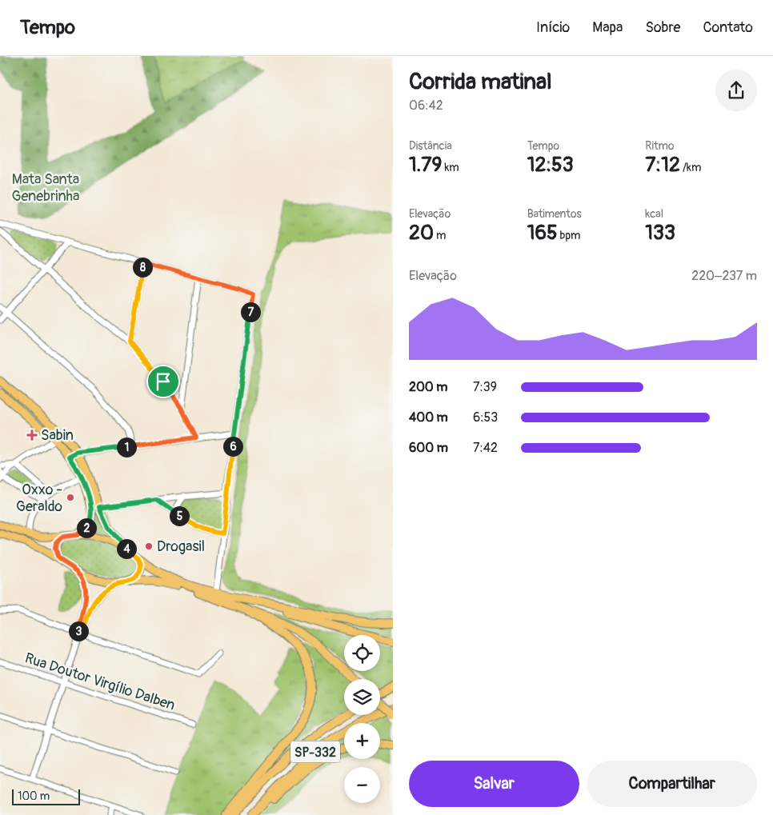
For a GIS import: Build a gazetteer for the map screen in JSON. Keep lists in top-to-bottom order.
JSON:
{
  "streets": {
    "highway": ["SP-332"],
    "street": ["Rua Doutor Virgílio Dalben"]
  },
  "parks": ["Mata Santa Genebrinha"],
  "places": {
    "health": ["Sabin"],
    "other": ["Oxxo - Geraldo", "Drogasil"]
  },
  "scale_bar": "100 m",
  "page": {
    "header": "Tempo",
    "nav": [
      "Início",
      "Mapa",
      "Sobre",
      "Contato"
    ],
    "heading": ["Corrida matinal", "06:42"],
    "stats": [
      ["Distância", "1.79 km"],
      ["Tempo", "12:53"],
      ["Ritmo", "7:12 /km"],
      ["Elevação", "20 m"],
      ["Batimentos", "165 bpm"],
      ["kcal", "133"]
    ],
    "pins": [
      "8",
      "7",
      "6",
      "1",
      "5",
      "2",
      "4",
      "3"
    ],
    "chart": ["Elevação", "220–237 m"],
    "list": [
      {
        "name": "200 m",
        "note": "7:39"
      },
      {
        "name": "400 m",
        "note": "6:53"
      },
      {
        "name": "600 m",
        "note": "7:42"
      }
    ],
    "map_buttons": ["+", "−"],
    "buttons": ["Salvar", "Compartilhar"],
    "scale": "100 m"
  }
}
